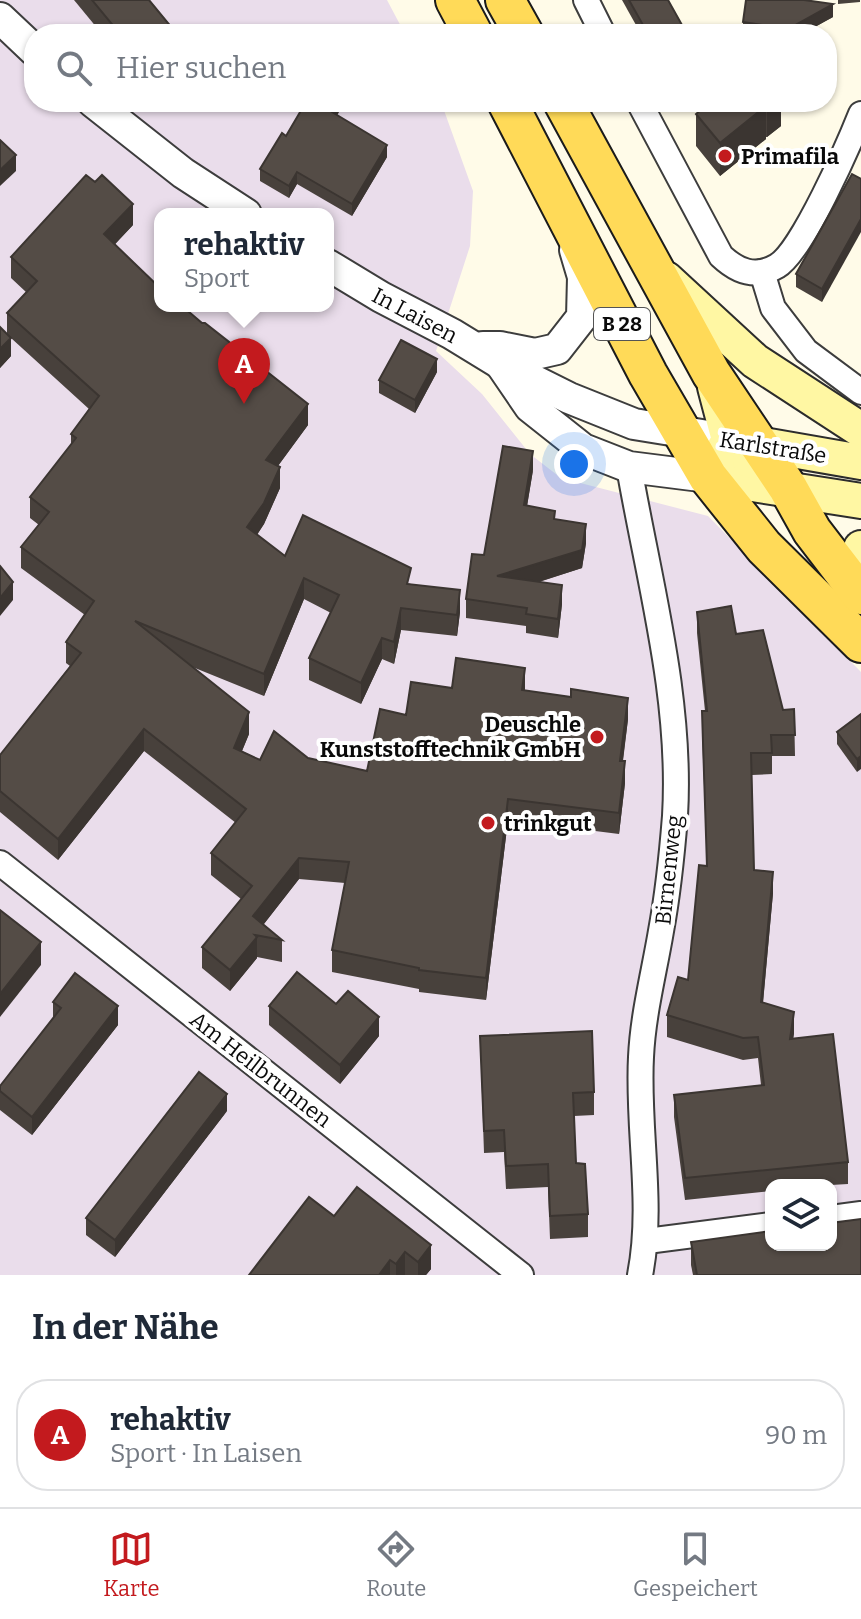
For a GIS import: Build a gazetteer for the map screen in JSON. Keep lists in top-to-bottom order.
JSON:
{
  "streets": {
    "main road": ["B 28", "Karlstraße"],
    "street": ["In Laisen", "Birnenweg", "Am Heilbrunnen"]
  },
  "crossings": [
    ["In Laisen", "B 28"],
    ["In Laisen", "Karlstraße"],
    ["In Laisen", "Birnenweg"],
    ["B 28", "Karlstraße"]
  ],
  "places": ["Primafila", "Deuschle Kunststofftechnik GmbH", "trinkgut"],
  "page": {
    "search": "Hier suchen",
    "popup": ["rehaktiv", "Sport"],
    "pins": "A",
    "heading": "In der Nähe",
    "list": [
      {
        "mark": "A",
        "name": "rehaktiv",
        "note": "Sport · In Laisen",
        "value": "90 m"
      }
    ],
    "nav": ["Karte", "Route", "Gespeichert"]
  }
}
